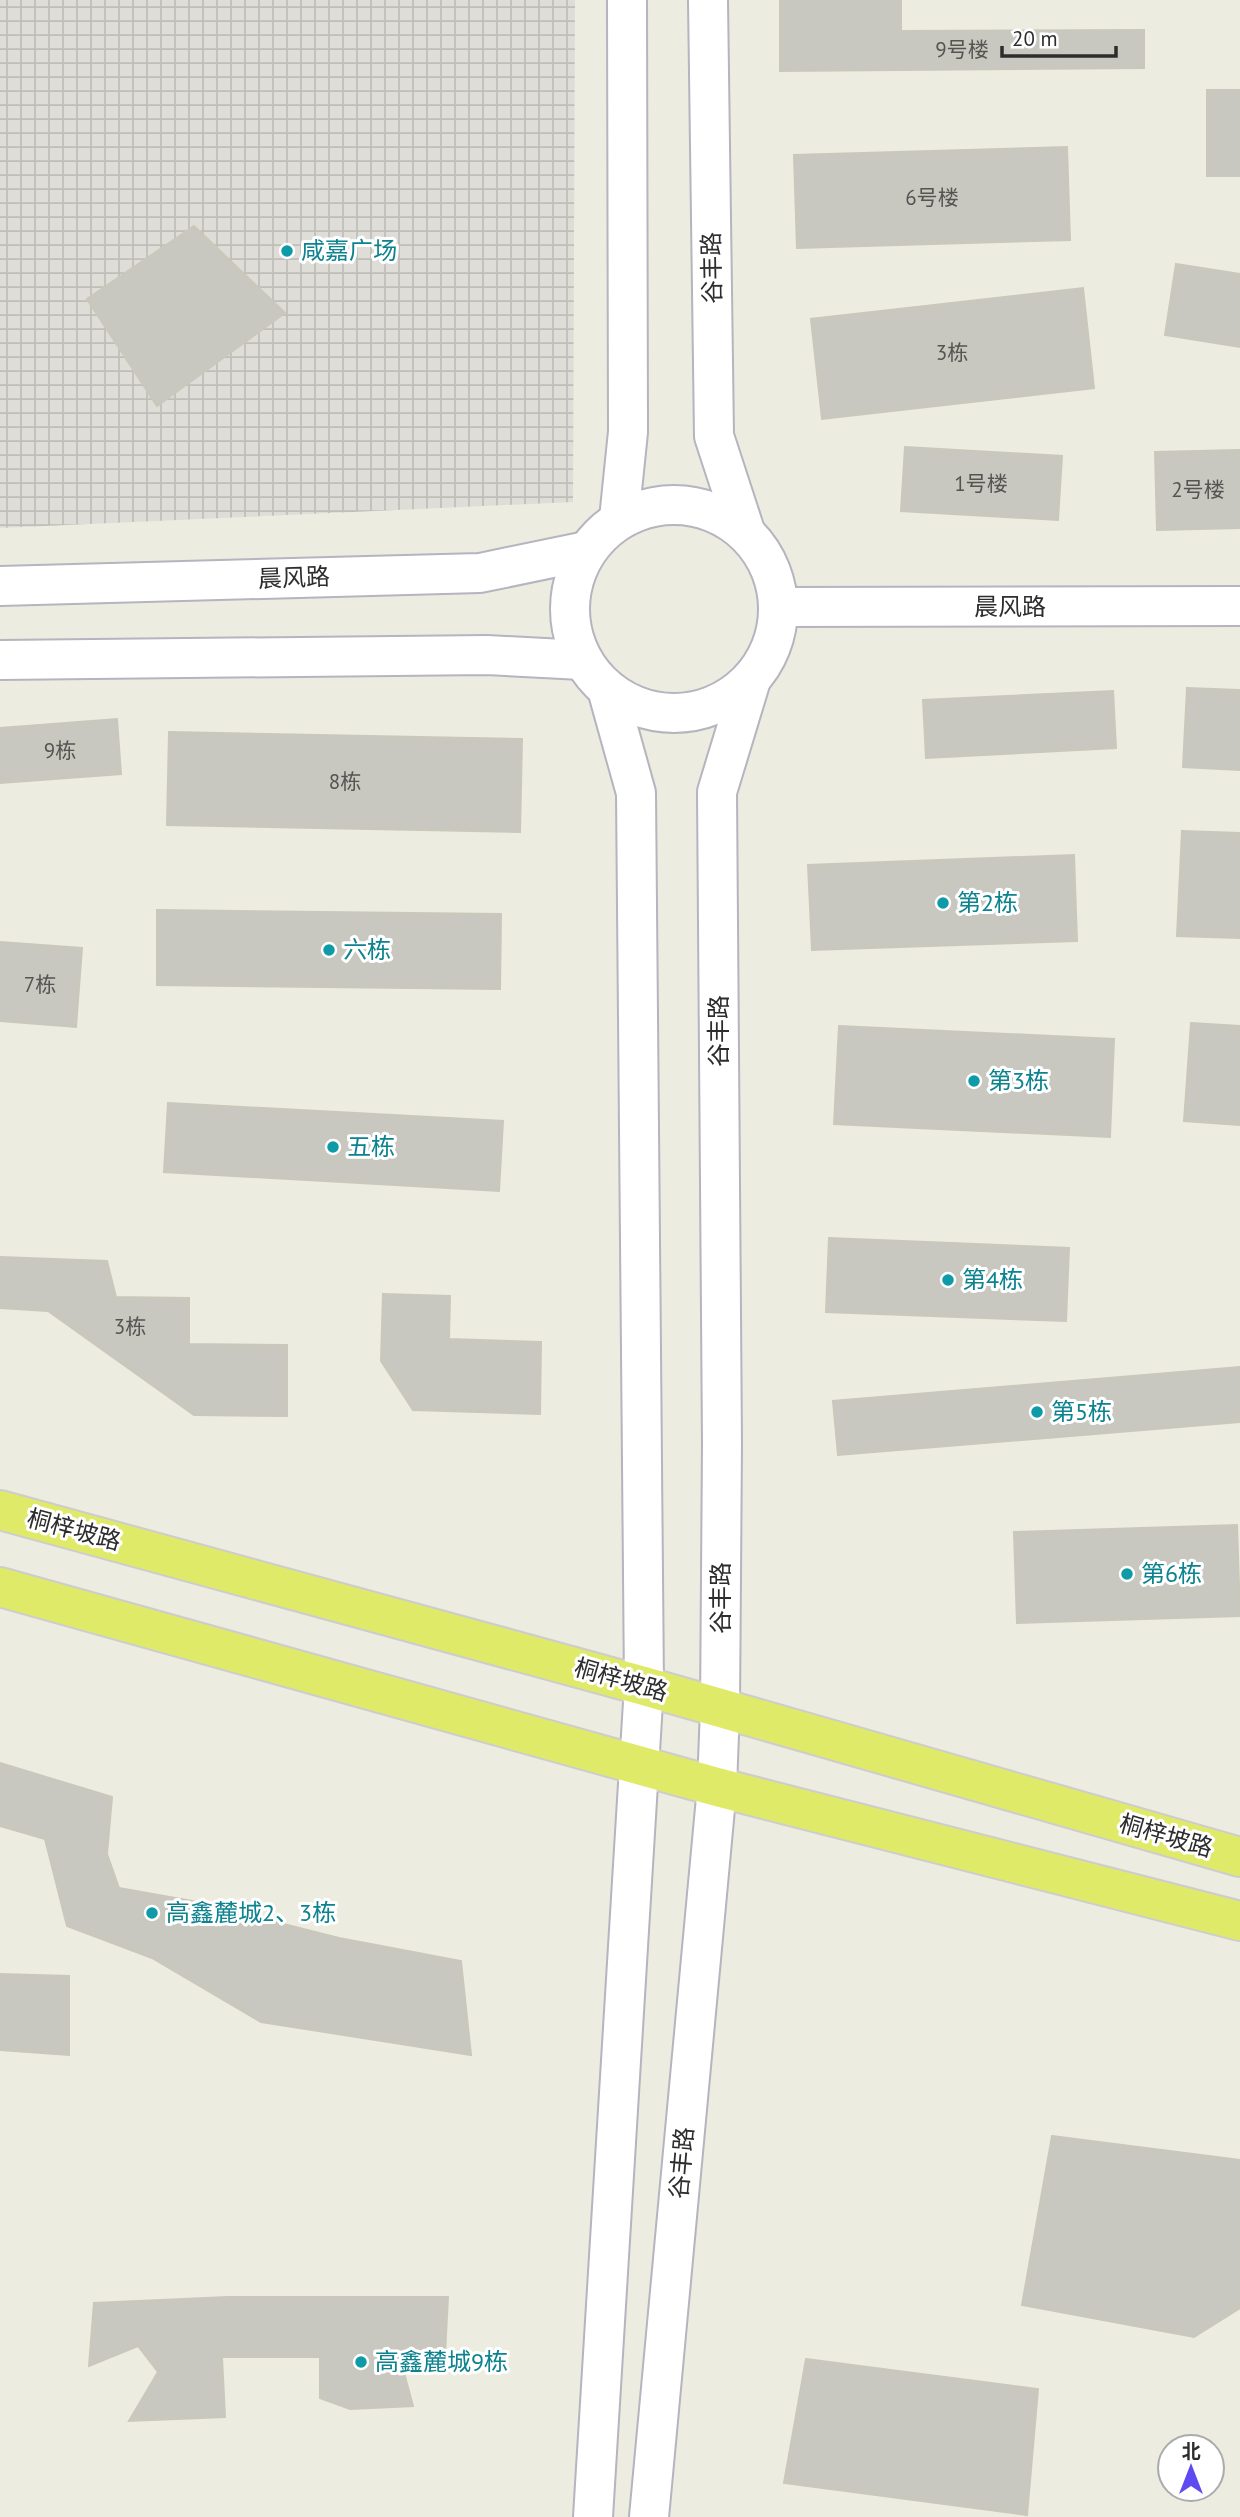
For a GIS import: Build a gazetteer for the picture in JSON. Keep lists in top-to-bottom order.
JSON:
{
  "streets": {
    "main road": ["桐梓坡路"],
    "street": ["谷丰路", "晨风路"]
  },
  "crossings": [
    ["谷丰路", "晨风路"],
    ["谷丰路", "桐梓坡路"]
  ],
  "places": [
    "咸嘉广场",
    "第2栋",
    "六栋",
    "第3栋",
    "五栋",
    "第4栋",
    "第5栋",
    "第6栋",
    "高鑫麓城2、3栋",
    "高鑫麓城9栋"
  ],
  "house_numbers": [
    "9号楼",
    "6号楼",
    "3栋",
    "1号楼",
    "2号楼",
    "9栋",
    "8栋",
    "7栋",
    "3栋"
  ],
  "scale_bar": "20 m",
  "north": "top"
}
